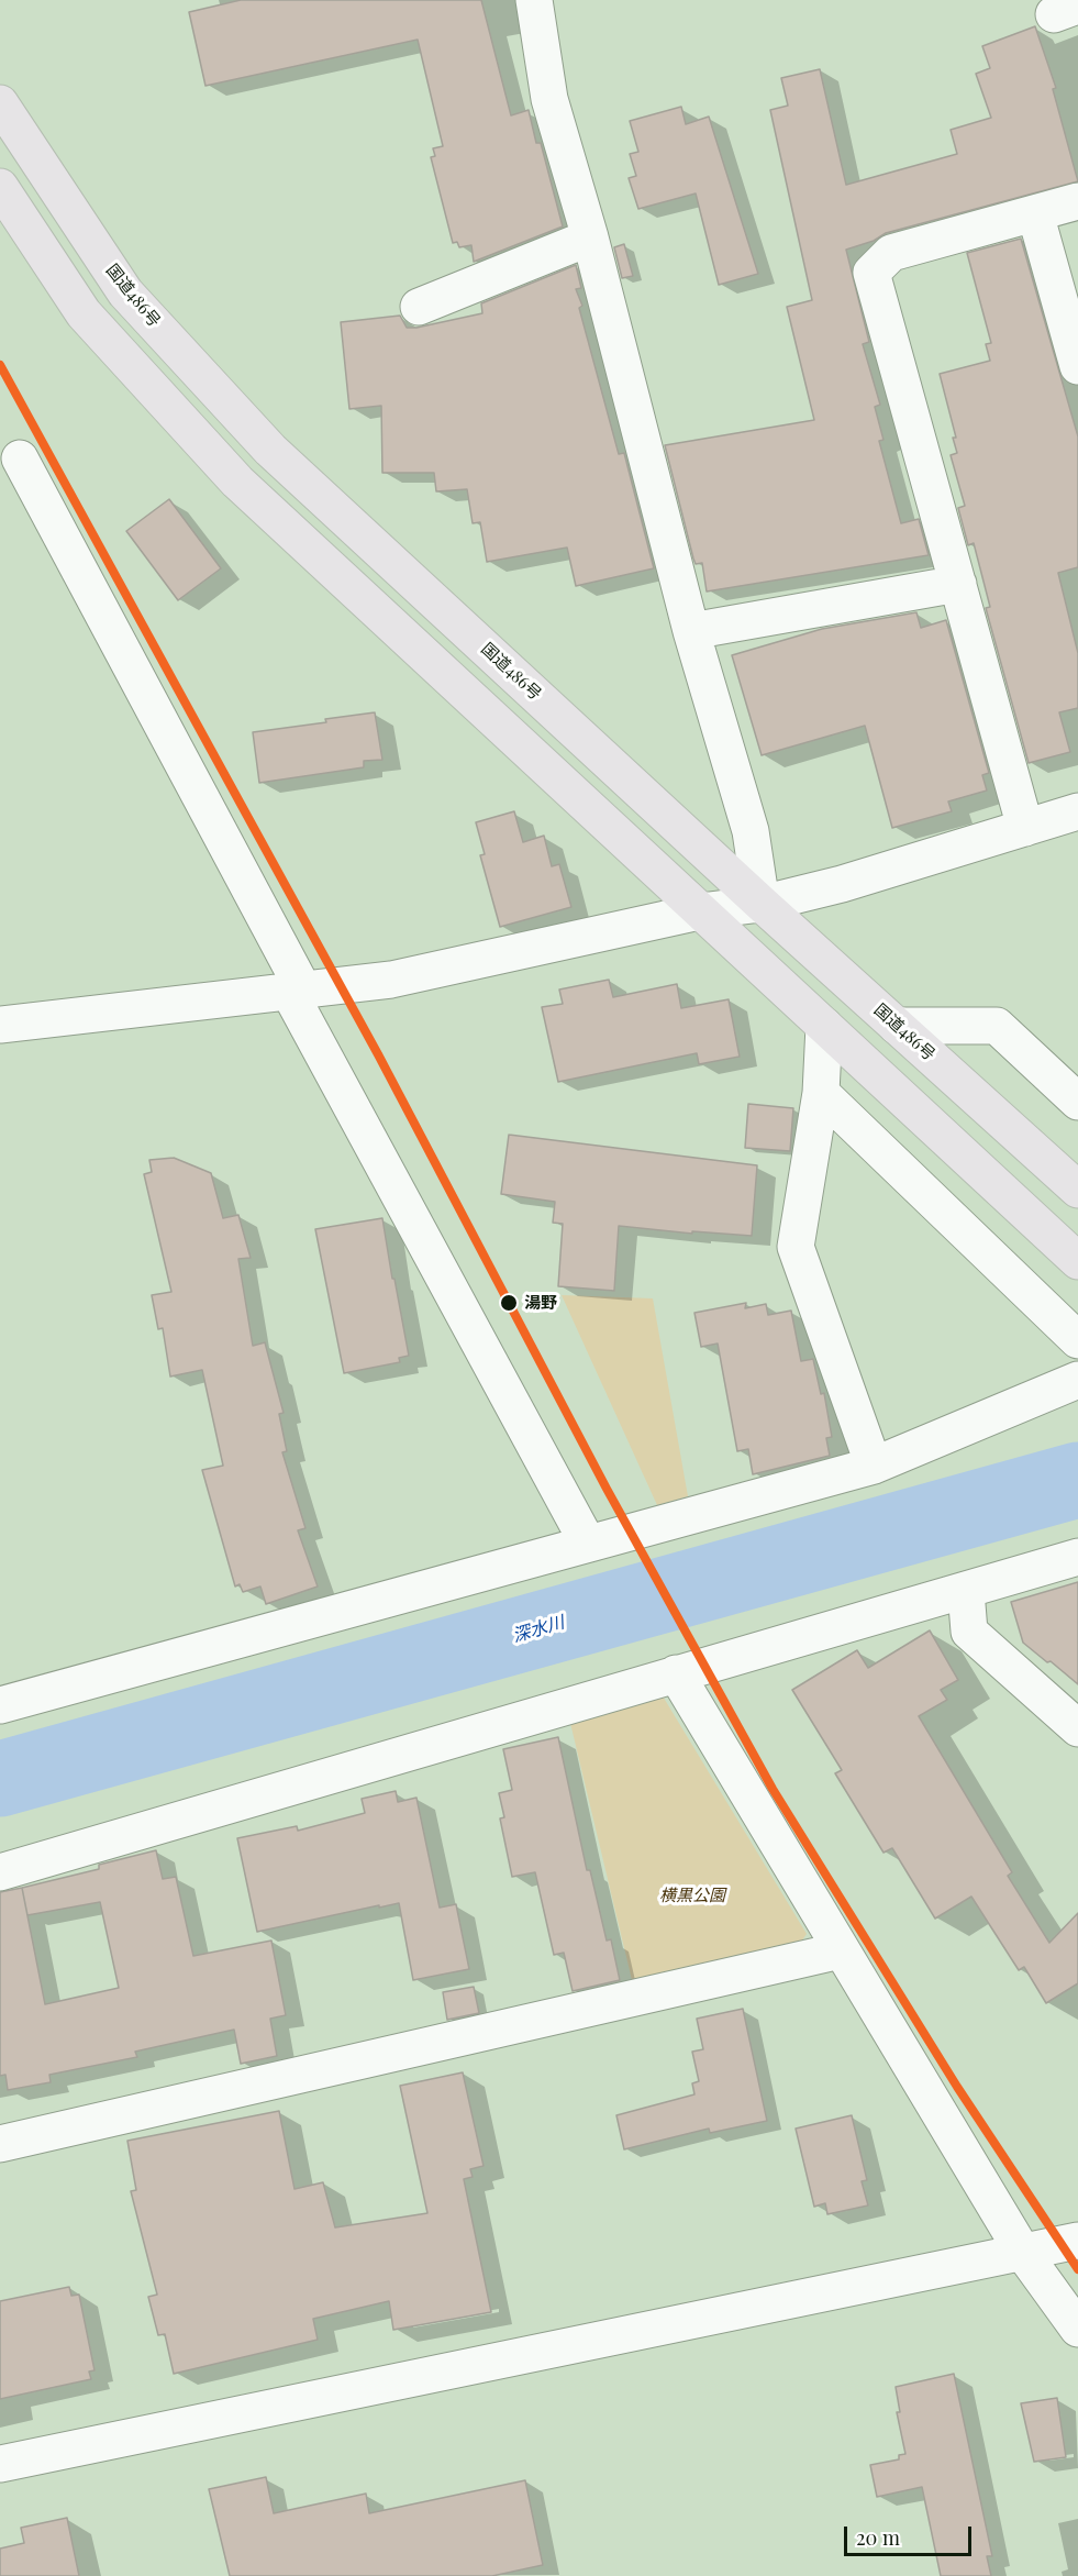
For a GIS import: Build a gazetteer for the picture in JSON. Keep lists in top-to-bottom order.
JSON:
{
  "streets": {
    "highway": ["国道486号"]
  },
  "water": ["深水川"],
  "parks": ["横黒公園"],
  "places": ["湯野"],
  "scale_bar": "20 m"
}
